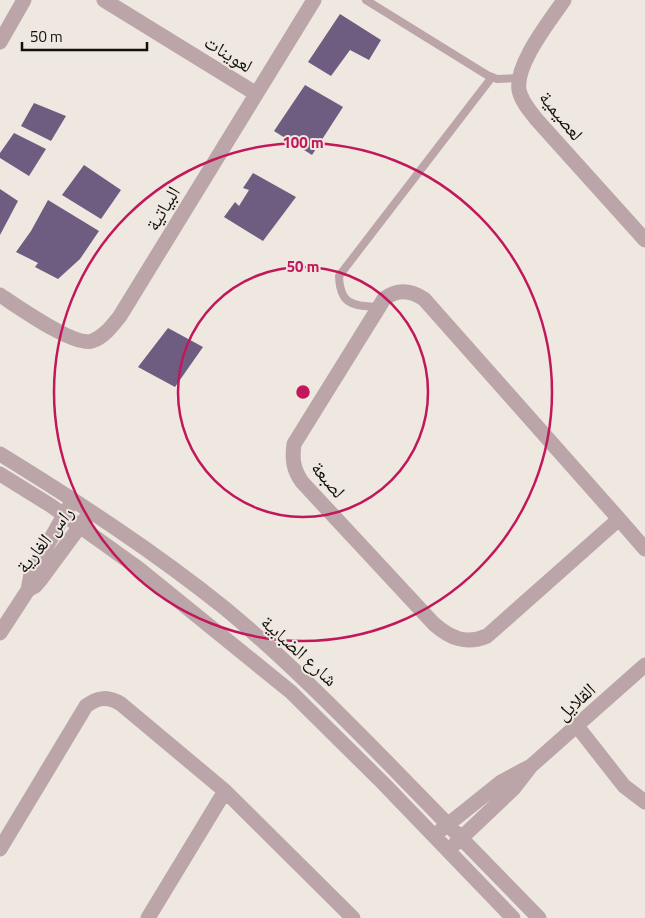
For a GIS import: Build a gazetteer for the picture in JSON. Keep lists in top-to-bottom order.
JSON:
{
  "streets": {
    "street": [
      "لعوينات",
      "لعصيمية",
      "البياتية",
      "لصبعة",
      "راس الغارية",
      "شارع الضبابية",
      "القلايل"
    ]
  },
  "crossings": [
    ["لعوينات", "البياتية"],
    ["راس الغارية", "شارع الضبابية"],
    ["شارع الضبابية", "القلايل"]
  ],
  "scale_bar": "50 m",
  "rings": ["100 m", "50 m"]
}
